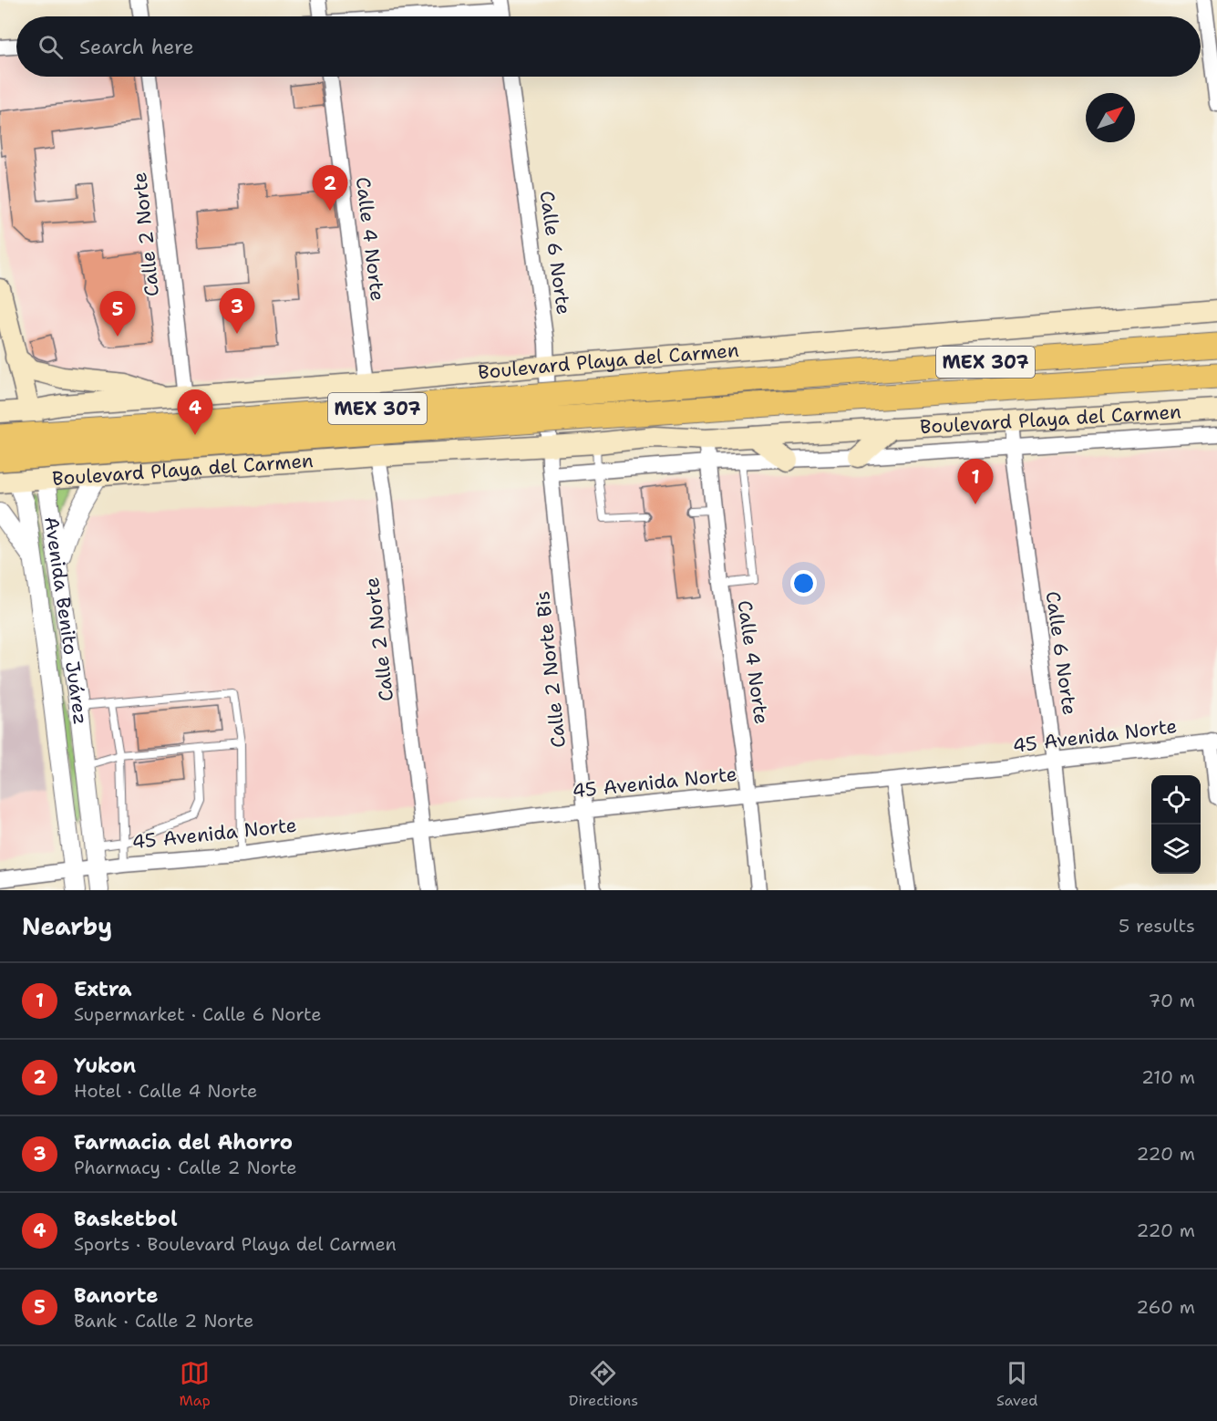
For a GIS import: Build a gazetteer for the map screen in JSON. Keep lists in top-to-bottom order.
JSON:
{
  "streets": {
    "highway": ["MEX 307"],
    "main road": ["Boulevard Playa del Carmen", "Avenida Benito Juárez"],
    "street": [
      "Calle 2 Norte",
      "Calle 4 Norte",
      "Calle 6 Norte",
      "Calle 2 Norte Bis",
      "45 Avenida Norte"
    ]
  },
  "crossings": [
    ["Calle 2 Norte", "Calle 4 Norte"],
    ["Calle 2 Norte", "Boulevard Playa del Carmen"],
    ["Calle 2 Norte", "45 Avenida Norte"],
    ["Calle 4 Norte", "Boulevard Playa del Carmen"],
    ["Calle 4 Norte", "45 Avenida Norte"],
    ["Calle 6 Norte", "Boulevard Playa del Carmen"],
    ["Calle 6 Norte", "Calle 2 Norte Bis"],
    ["Calle 6 Norte", "45 Avenida Norte"],
    ["Boulevard Playa del Carmen", "Avenida Benito Juárez"],
    ["Boulevard Playa del Carmen", "Calle 2 Norte Bis"],
    ["Avenida Benito Juárez", "45 Avenida Norte"],
    ["Calle 2 Norte Bis", "45 Avenida Norte"]
  ],
  "north": "top right",
  "page": {
    "search": "Search here",
    "pins": [
      "2",
      "3",
      "5",
      "4",
      "1"
    ],
    "heading": ["Nearby", "5 results"],
    "list": [
      {
        "mark": "1",
        "name": "Extra",
        "note": "Supermarket · Calle 6 Norte",
        "value": "70 m"
      },
      {
        "mark": "2",
        "name": "Yukon",
        "note": "Hotel · Calle 4 Norte",
        "value": "210 m"
      },
      {
        "mark": "3",
        "name": "Farmacia del Ahorro",
        "note": "Pharmacy · Calle 2 Norte",
        "value": "220 m"
      },
      {
        "mark": "4",
        "name": "Basketbol",
        "note": "Sports · Boulevard Playa del Carmen",
        "value": "220 m"
      },
      {
        "mark": "5",
        "name": "Banorte",
        "note": "Bank · Calle 2 Norte",
        "value": "260 m"
      }
    ],
    "nav": ["Map", "Directions", "Saved"]
  }
}
